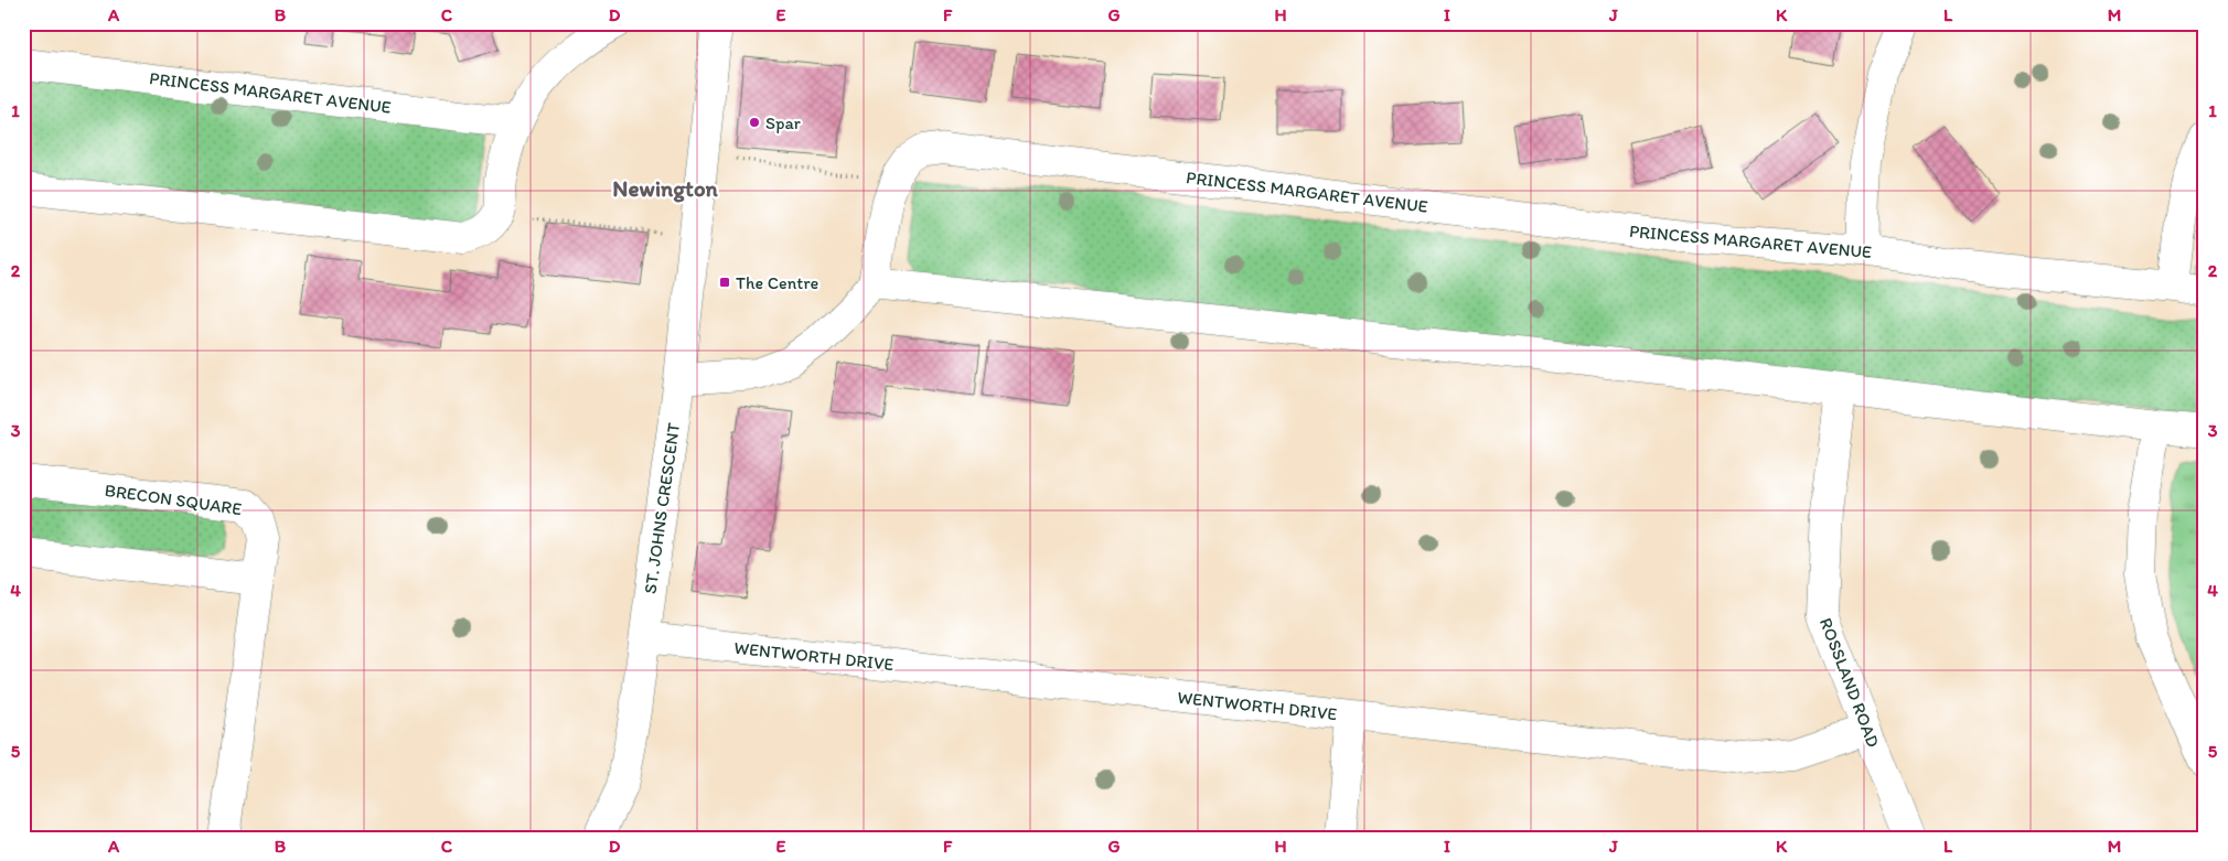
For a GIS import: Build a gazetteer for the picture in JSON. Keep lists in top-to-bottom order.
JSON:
{
  "streets": {
    "street": [
      "PRINCESS MARGARET AVENUE",
      "BRECON SQUARE",
      "ST. JOHNS CRESCENT",
      "WENTWORTH DRIVE",
      "ROSSLAND ROAD"
    ]
  },
  "crossings": [
    ["ST. JOHNS CRESCENT", "WENTWORTH DRIVE"],
    ["WENTWORTH DRIVE", "ROSSLAND ROAD"]
  ],
  "districts": ["Newington"],
  "places": {
    "other": ["Spar"],
    "transit": ["The Centre"]
  },
  "grid": {
    "columns": [
      "A",
      "B",
      "C",
      "D",
      "E",
      "F",
      "G",
      "H",
      "I",
      "J",
      "K",
      "L",
      "M"
    ],
    "rows": [
      "1",
      "2",
      "3",
      "4",
      "5"
    ]
  }
}
